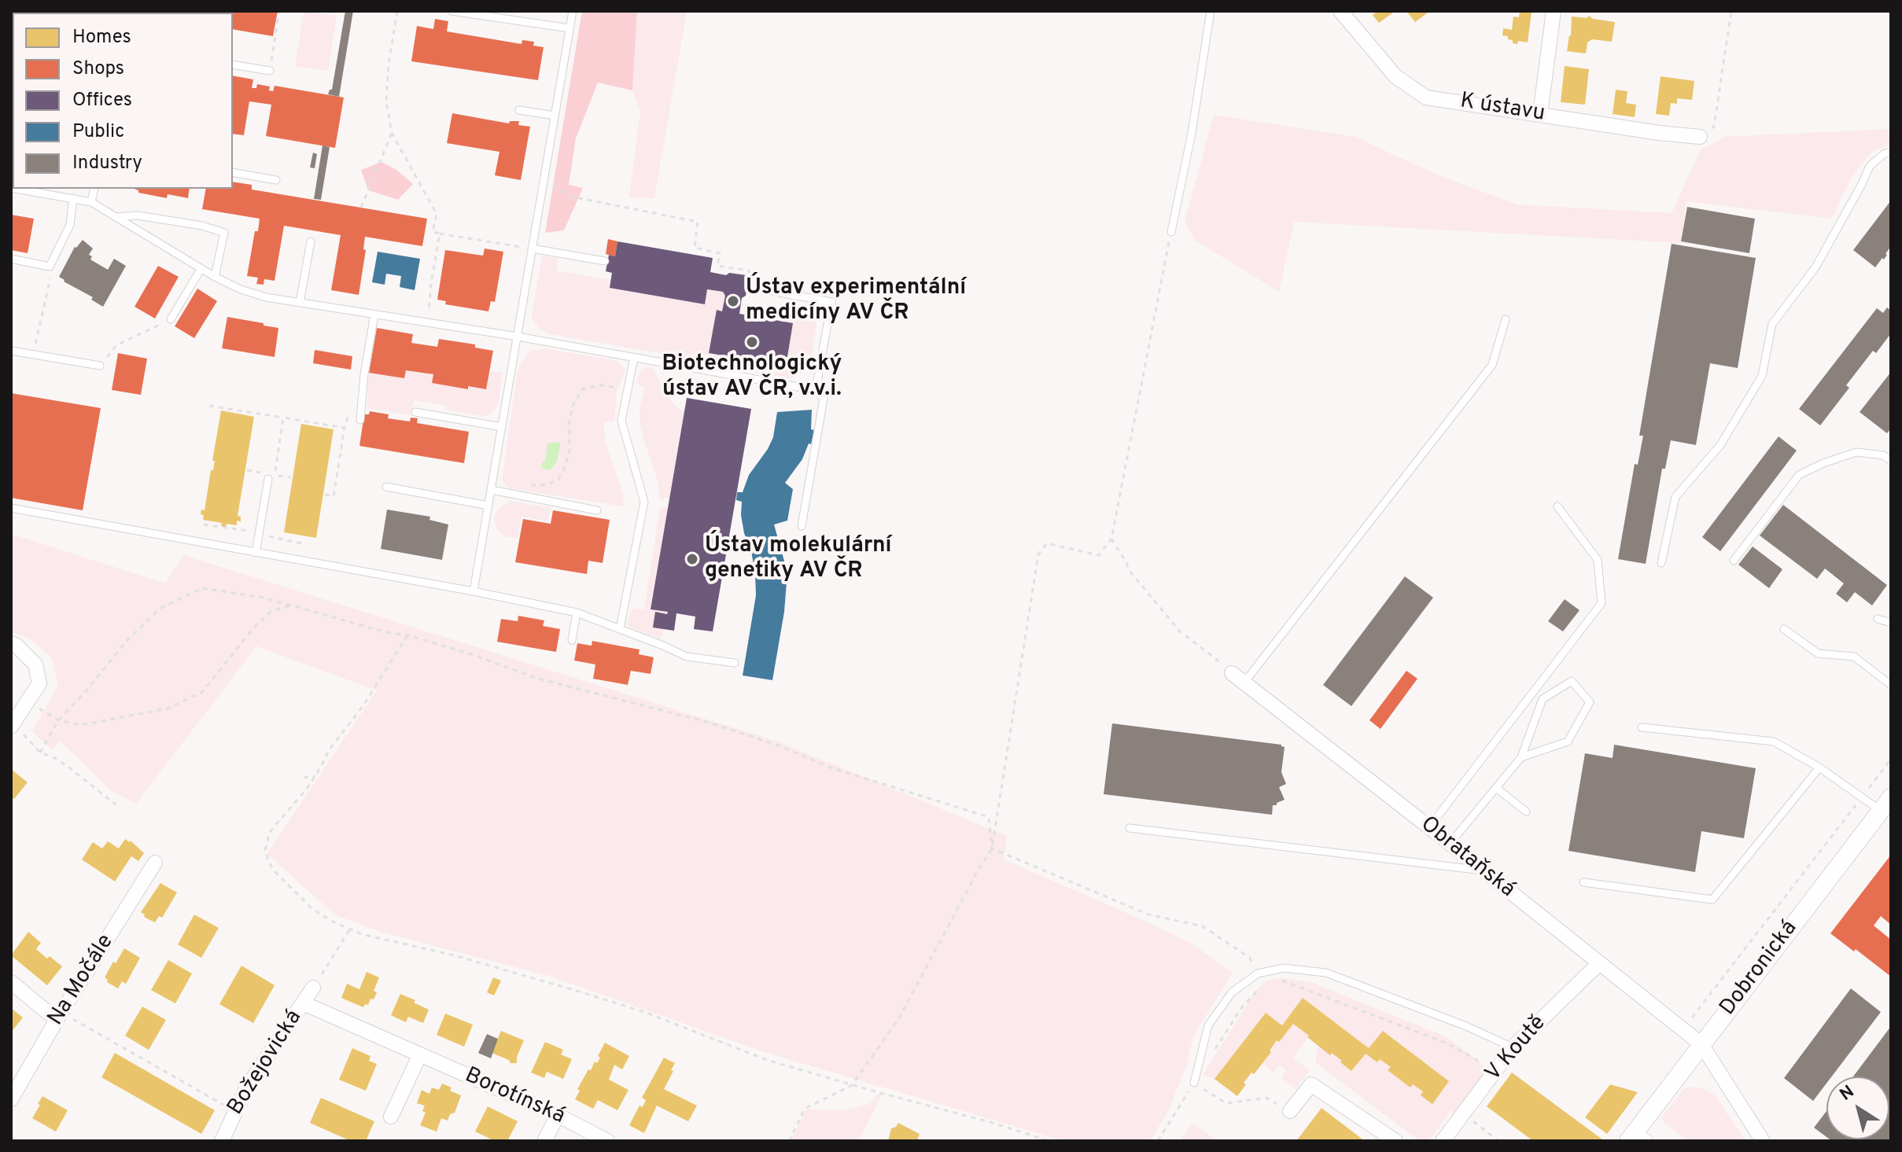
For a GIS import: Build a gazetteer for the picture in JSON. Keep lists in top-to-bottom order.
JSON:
{
  "streets": {
    "street": [
      "K ústavu",
      "Obrataňská",
      "Dobronická",
      "Na Močále",
      "V Koutě",
      "Božejovická",
      "Borotínská"
    ]
  },
  "crossings": [
    ["Obrataňská", "Dobronická"],
    ["Obrataňská", "V Koutě"],
    ["Božejovická", "Borotínská"]
  ],
  "places": ["Ústav experimentální medicíny AV ČR", "Biotechnologický ústav AV ČR, v.v.i.", "Ústav molekulární genetiky AV ČR"],
  "legend": [
    "Homes",
    "Shops",
    "Offices",
    "Public",
    "Industry"
  ],
  "north": "top left"
}
